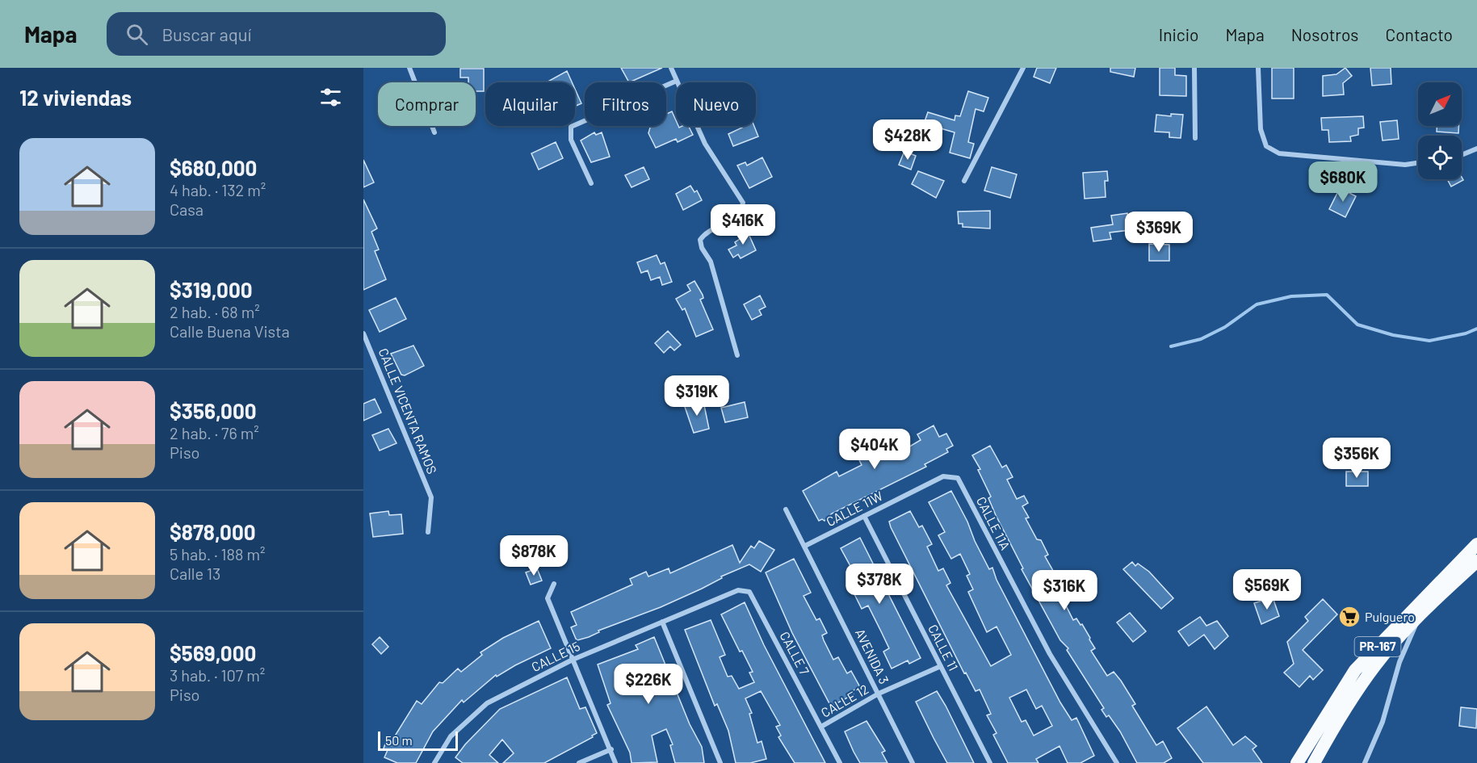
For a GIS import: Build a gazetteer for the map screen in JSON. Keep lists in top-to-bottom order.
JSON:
{
  "streets": {
    "highway": ["PR-167"],
    "street": [
      "CALLE VICENTA RAMOS",
      "CALLE 11W",
      "CALLE 11A",
      "CALLE 11",
      "CALLE 7",
      "CALLE 15",
      "AVENIDA 3",
      "CALLE 12"
    ]
  },
  "crossings": [
    ["CALLE 11W", "CALLE 11A"],
    ["CALLE 11W", "CALLE 11"],
    ["CALLE 11W", "AVENIDA 3"],
    ["CALLE 11", "CALLE 12"],
    ["CALLE 7", "CALLE 15"],
    ["CALLE 7", "CALLE 12"],
    ["AVENIDA 3", "CALLE 12"]
  ],
  "places": {
    "supermarket": ["Pulguero"]
  },
  "scale_bar": "50 m",
  "north": "top right",
  "page": {
    "header": "Mapa",
    "search": "Buscar aquí",
    "nav": [
      "Inicio",
      "Mapa",
      "Nosotros",
      "Contacto"
    ],
    "heading": "12 viviendas",
    "chip": [
      "Comprar",
      "Alquilar",
      "Filtros",
      "Nuevo"
    ],
    "price": [
      "$428K",
      "$680K",
      "$416K",
      "$369K",
      "$319K",
      "$404K",
      "$356K",
      "$878K",
      "$378K",
      "$569K",
      "$316K",
      "$226K"
    ],
    "list": [
      {
        "name": "$680,000",
        "note": "4 hab. · 132 m² · Casa"
      },
      {
        "name": "$319,000",
        "note": "2 hab. · 68 m² · Calle Buena Vista"
      },
      {
        "name": "$356,000",
        "note": "2 hab. · 76 m² · Piso"
      },
      {
        "name": "$878,000",
        "note": "5 hab. · 188 m² · Calle 13"
      },
      {
        "name": "$569,000",
        "note": "3 hab. · 107 m² · Piso"
      }
    ],
    "scale": "50 m"
  }
}
